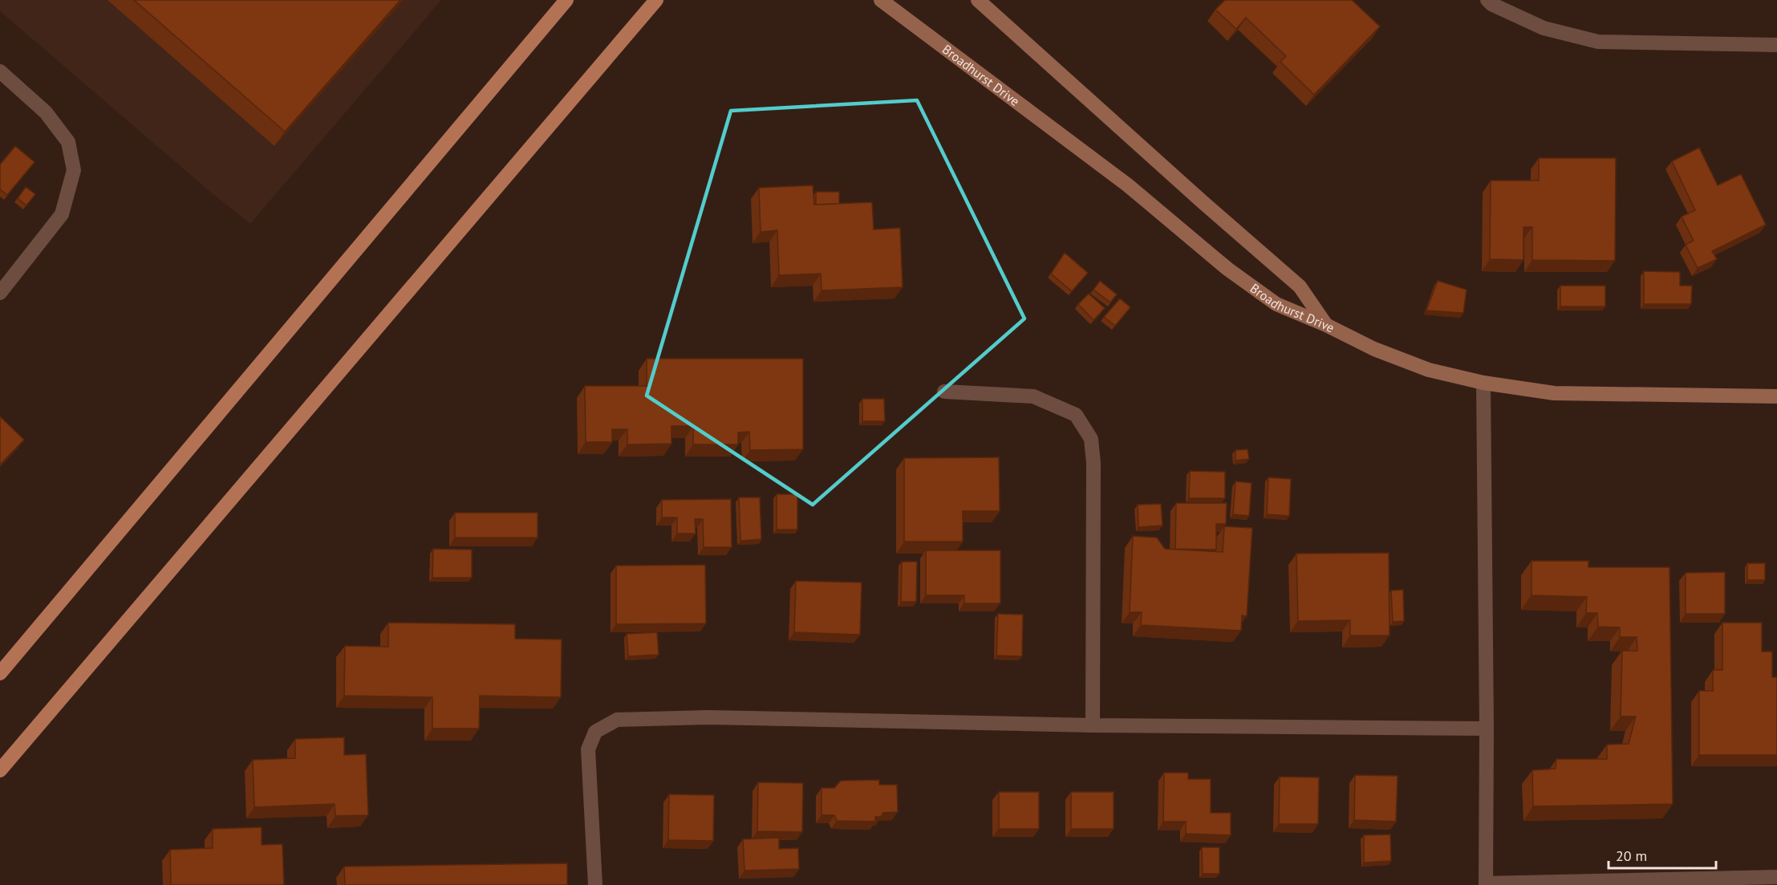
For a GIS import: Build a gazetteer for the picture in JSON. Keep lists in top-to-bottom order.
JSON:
{
  "streets": {
    "street": ["Broadhurst Drive"]
  },
  "scale_bar": "20 m"
}
